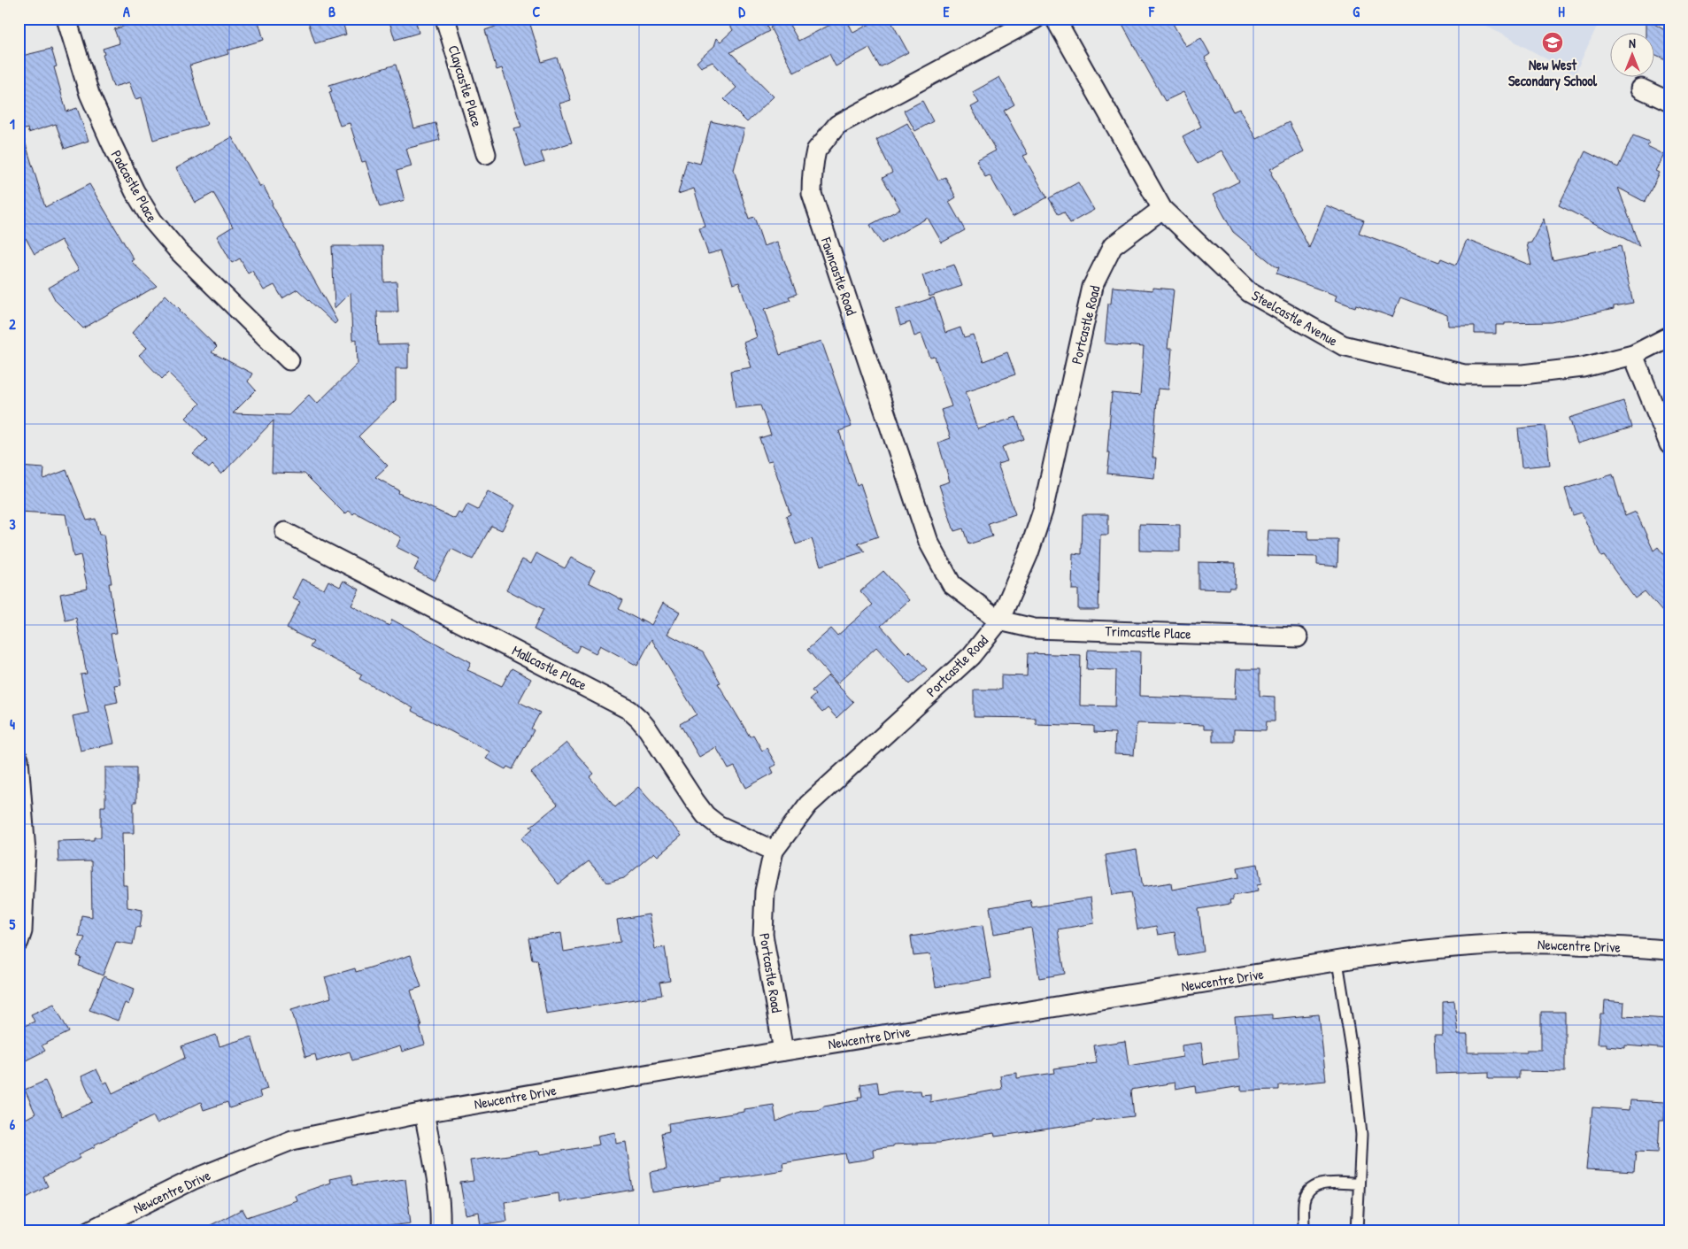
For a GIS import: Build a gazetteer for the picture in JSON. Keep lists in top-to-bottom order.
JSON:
{
  "streets": {
    "street": [
      "Claycastle Place",
      "Padcastle Place",
      "Fawncastle Road",
      "Steelcastle Avenue",
      "Portcastle Road",
      "Trimcastle Place",
      "Mallcastle Place",
      "Newcentre Drive"
    ]
  },
  "crossings": [
    ["Fawncastle Road", "Portcastle Road"],
    ["Fawncastle Road", "Trimcastle Place"],
    ["Steelcastle Avenue", "Portcastle Road"],
    ["Portcastle Road", "Trimcastle Place"],
    ["Portcastle Road", "Mallcastle Place"],
    ["Portcastle Road", "Newcentre Drive"]
  ],
  "places": {
    "school or university": ["New West Secondary School"]
  },
  "north": "top",
  "grid": {
    "columns": [
      "A",
      "B",
      "C",
      "D",
      "E",
      "F",
      "G",
      "H"
    ],
    "rows": [
      "1",
      "2",
      "3",
      "4",
      "5",
      "6"
    ]
  }
}
